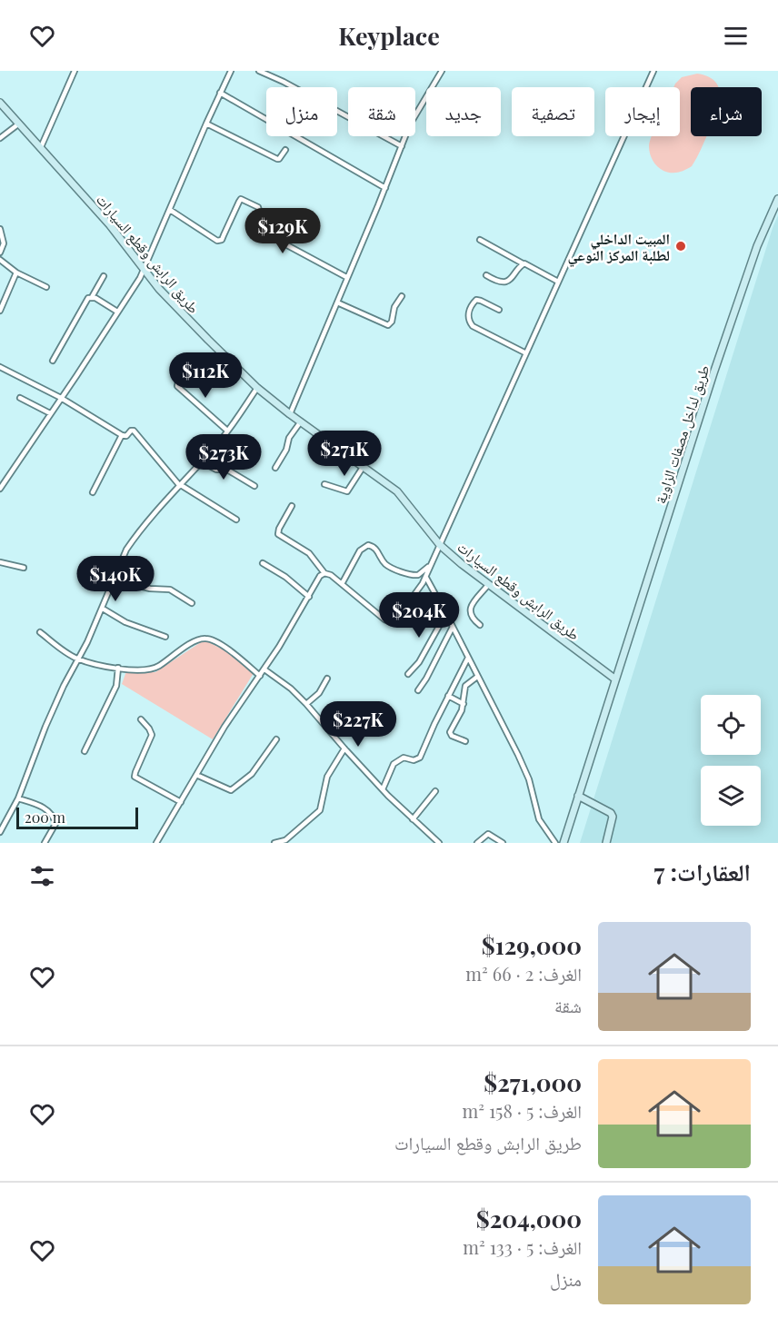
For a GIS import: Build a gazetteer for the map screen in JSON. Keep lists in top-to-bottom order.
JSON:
{
  "streets": {
    "main road": ["طريق الرابش وقطع السيارات", "طريق لداخل مصفات الزاوية"]
  },
  "crossings": [
    ["طريق الرابش وقطع السيارات", "طريق لداخل مصفات الزاوية"]
  ],
  "places": ["المبيت الداخلي لطلبة المركز النوعي"],
  "scale_bar": "200 m",
  "page": {
    "header": "Keyplace",
    "chip": [
      "شراء",
      "إيجار",
      "تصفية",
      "جديد",
      "شقة",
      "منزل"
    ],
    "price": [
      "$129K",
      "$112K",
      "$271K",
      "$273K",
      "$140K",
      "$204K",
      "$227K"
    ],
    "scale": "200 m",
    "heading": "العقارات: 7",
    "list": [
      {
        "name": "$129,000",
        "note": "الغرف: 2 · 66 m² · شقة"
      },
      {
        "name": "$271,000",
        "note": "الغرف: 5 · 158 m² · طريق الرابش وقطع السيارات"
      },
      {
        "name": "$204,000",
        "note": "الغرف: 5 · 133 m² · منزل"
      }
    ]
  }
}
